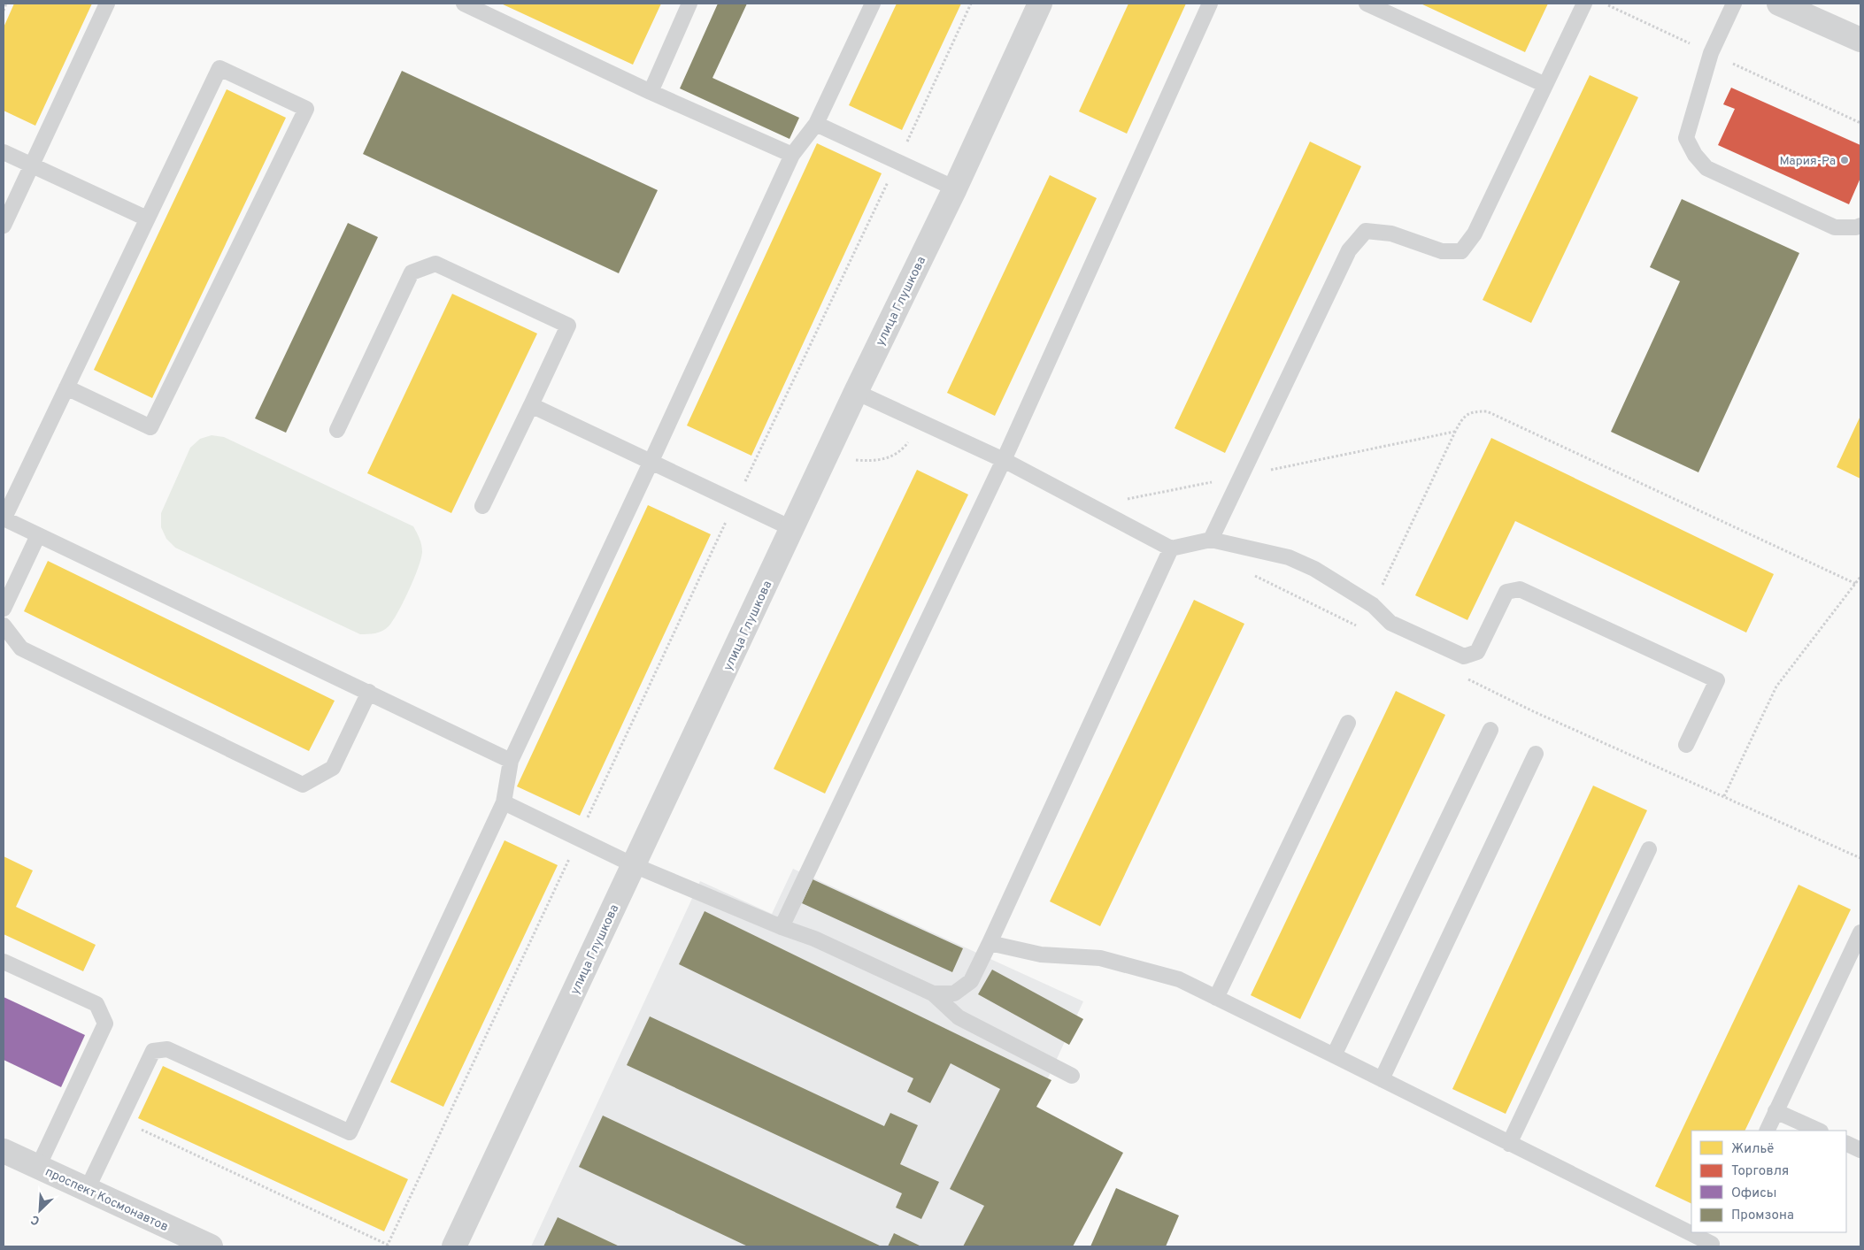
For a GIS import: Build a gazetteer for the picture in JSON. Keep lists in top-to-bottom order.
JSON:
{
  "streets": {
    "street": ["улица Глушкова", "проспект Космонавтов"]
  },
  "places": ["Мария-Ра"],
  "legend": [
    "Жильё",
    "Торговля",
    "Офисы",
    "Промзона"
  ],
  "north": "bottom left"
}
